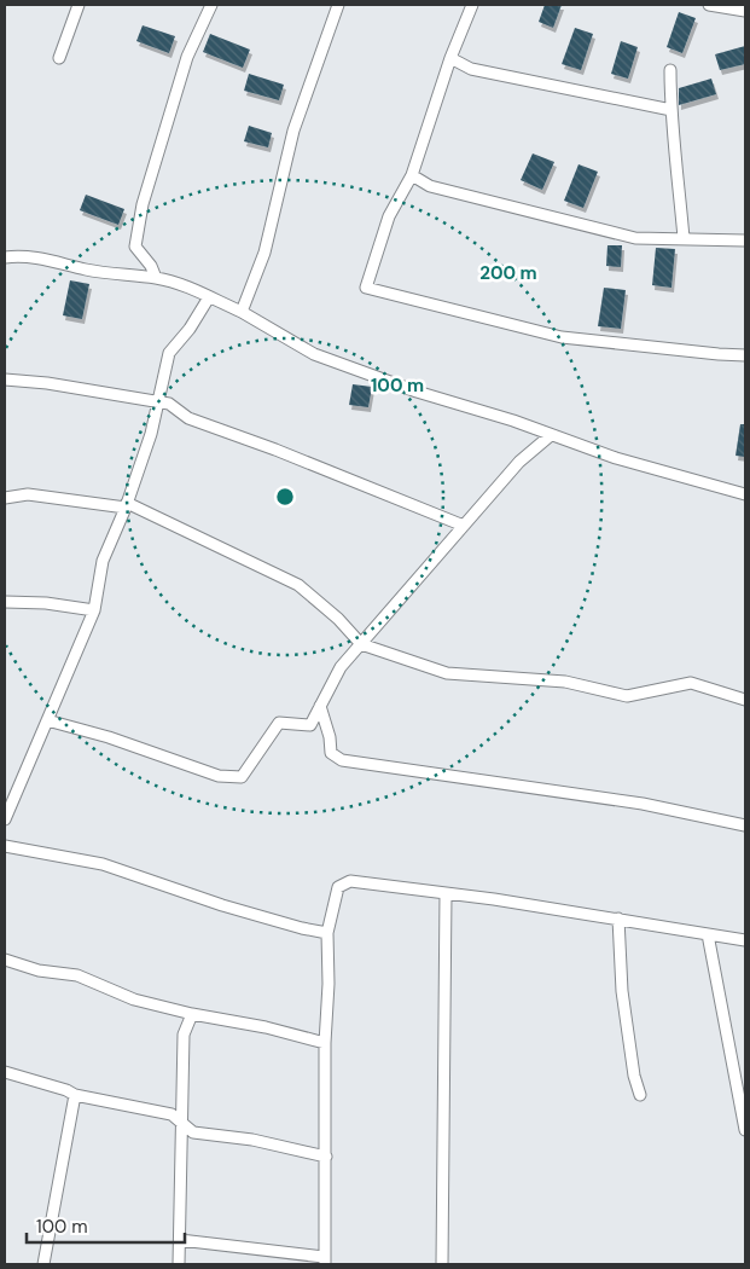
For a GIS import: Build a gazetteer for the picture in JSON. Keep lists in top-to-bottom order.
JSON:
{
  "scale_bar": "100 m",
  "rings": ["200 m", "100 m"]
}
